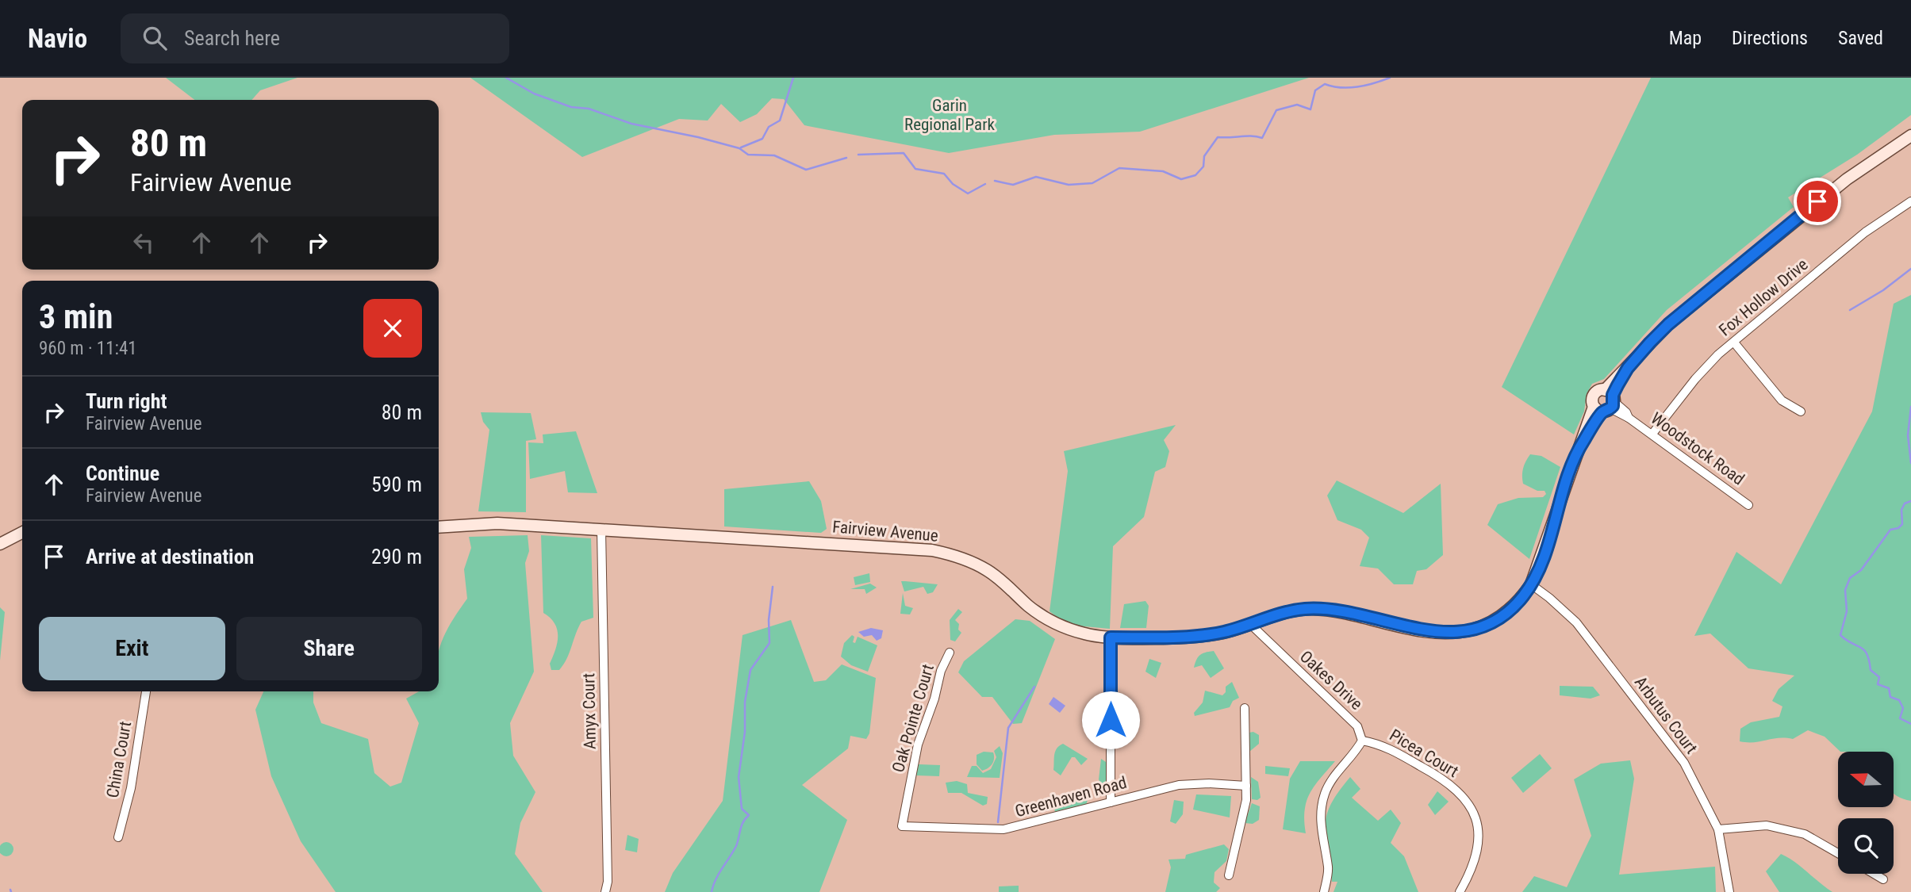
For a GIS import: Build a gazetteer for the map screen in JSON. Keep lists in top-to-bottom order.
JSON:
{
  "streets": {
    "main road": ["Fairview Avenue"],
    "street": [
      "Fox Hollow Drive",
      "Woodstock Road",
      "Oakes Drive",
      "Amyx Court",
      "Arbutus Court",
      "Oak Pointe Court",
      "Picea Court",
      "China Court",
      "Greenhaven Road"
    ]
  },
  "crossings": [
    ["Fox Hollow Drive", "Woodstock Road"],
    ["Woodstock Road", "Fairview Avenue"],
    ["Fairview Avenue", "Oakes Drive"],
    ["Fairview Avenue", "Amyx Court"],
    ["Fairview Avenue", "Arbutus Court"],
    ["Oakes Drive", "Picea Court"],
    ["Oak Pointe Court", "Greenhaven Road"]
  ],
  "parks": ["Garin Regional Park"],
  "north": "left",
  "page": {
    "header": "Navio",
    "search": "Search here",
    "nav": ["Map", "Directions", "Saved"],
    "turn": ["80 m", "Fairview Avenue"],
    "heading": ["3 min", "960 m · 11:41"],
    "list": [
      {
        "name": "Turn right",
        "note": "Fairview Avenue",
        "value": "80 m"
      },
      {
        "name": "Continue",
        "note": "Fairview Avenue",
        "value": "590 m"
      },
      {
        "name": "Arrive at destination",
        "value": "290 m"
      }
    ],
    "buttons": ["Exit", "Share"]
  }
}
